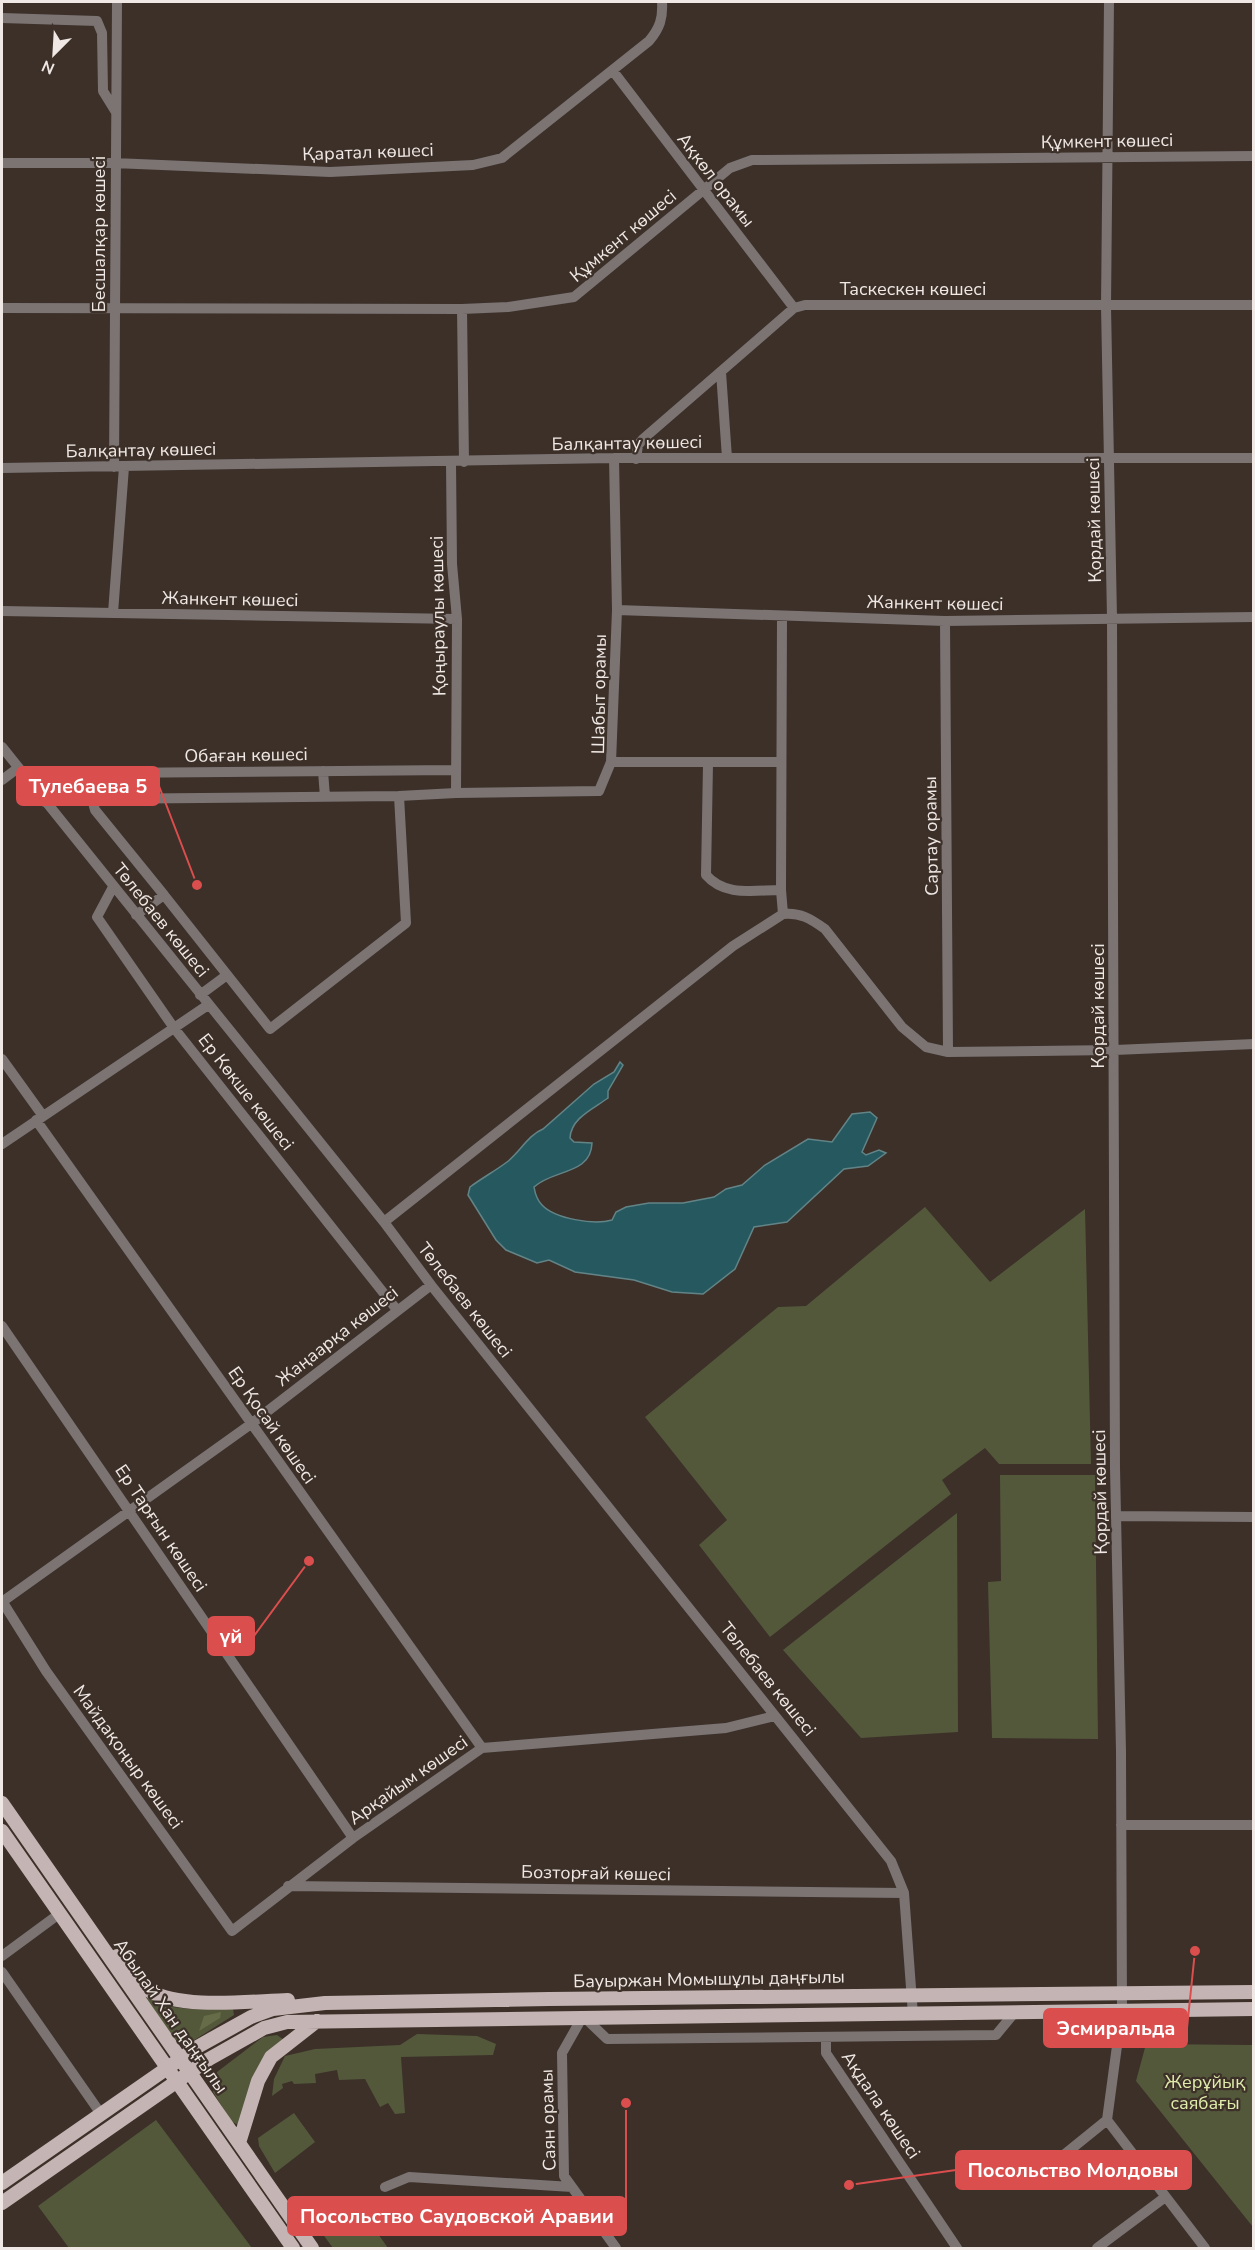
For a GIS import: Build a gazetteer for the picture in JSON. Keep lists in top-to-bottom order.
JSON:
{
  "streets": {
    "main road": ["Бауыржан Момышұлы даңғылы", "Абылай Хан даңғылы"],
    "street": [
      "Құмкент көшесі",
      "Қаратал көшесі",
      "Ақкөл орамы",
      "Бесшалқар көшесі",
      "Таскескен көшесі",
      "Балқантау көшесі",
      "Қордай көшесі",
      "Жанкент көшесі",
      "Қоңыраулы көшесі",
      "Шабыт орамы",
      "Обаған көшесі",
      "Сартау орамы",
      "Төлебаев көшесі",
      "Ер Көкше көшесі",
      "Жаңаарқа көшесі",
      "Ер Қосай көшесі",
      "Ер Тарғын көшесі",
      "Майдақоңыр көшесі",
      "Арқайым көшесі",
      "Бозторғай көшесі",
      "Ақдала көшесі",
      "Саян орамы"
    ]
  },
  "crossings": [
    ["Құмкент көшесі", "Ақкөл орамы"],
    ["Құмкент көшесі", "Бесшалқар көшесі"],
    ["Құмкент көшесі", "Қордай көшесі"],
    ["Қаратал көшесі", "Ақкөл орамы"],
    ["Қаратал көшесі", "Бесшалқар көшесі"],
    ["Ақкөл орамы", "Таскескен көшесі"],
    ["Бесшалқар көшесі", "Балқантау көшесі"],
    ["Бесшалқар көшесі", "Жанкент көшесі"],
    ["Таскескен көшесі", "Қордай көшесі"],
    ["Балқантау көшесі", "Қордай көшесі"],
    ["Балқантау көшесі", "Қоңыраулы көшесі"],
    ["Балқантау көшесі", "Шабыт орамы"],
    ["Қордай көшесі", "Жанкент көшесі"],
    ["Қордай көшесі", "Бауыржан Момышұлы даңғылы"],
    ["Жанкент көшесі", "Қоңыраулы көшесі"],
    ["Жанкент көшесі", "Шабыт орамы"],
    ["Жанкент көшесі", "Сартау орамы"],
    ["Қоңыраулы көшесі", "Обаған көшесі"],
    ["Обаған көшесі", "Төлебаев көшесі"],
    ["Төлебаев көшесі", "Ер Көкше көшесі"],
    ["Төлебаев көшесі", "Жаңаарқа көшесі"],
    ["Төлебаев көшесі", "Арқайым көшесі"],
    ["Төлебаев көшесі", "Бозторғай көшесі"],
    ["Ер Көкше көшесі", "Жаңаарқа көшесі"],
    ["Жаңаарқа көшесі", "Ер Қосай көшесі"],
    ["Жаңаарқа көшесі", "Ер Тарғын көшесі"],
    ["Жаңаарқа көшесі", "Майдақоңыр көшесі"],
    ["Ер Қосай көшесі", "Арқайым көшесі"],
    ["Ер Тарғын көшесі", "Арқайым көшесі"],
    ["Майдақоңыр көшесі", "Арқайым көшесі"],
    ["Арқайым көшесі", "Бозторғай көшесі"],
    ["Бауыржан Момышұлы даңғылы", "Абылай Хан даңғылы"],
    ["Бауыржан Момышұлы даңғылы", "Саян орамы"]
  ],
  "parks": ["Жерұйық саябағы"],
  "places": [
    "Тулебаева 5",
    "үй",
    "Эсмиральда",
    "Посольство Саудовской Аравии",
    "Посольство Молдовы"
  ],
  "north": "bottom left"
}
